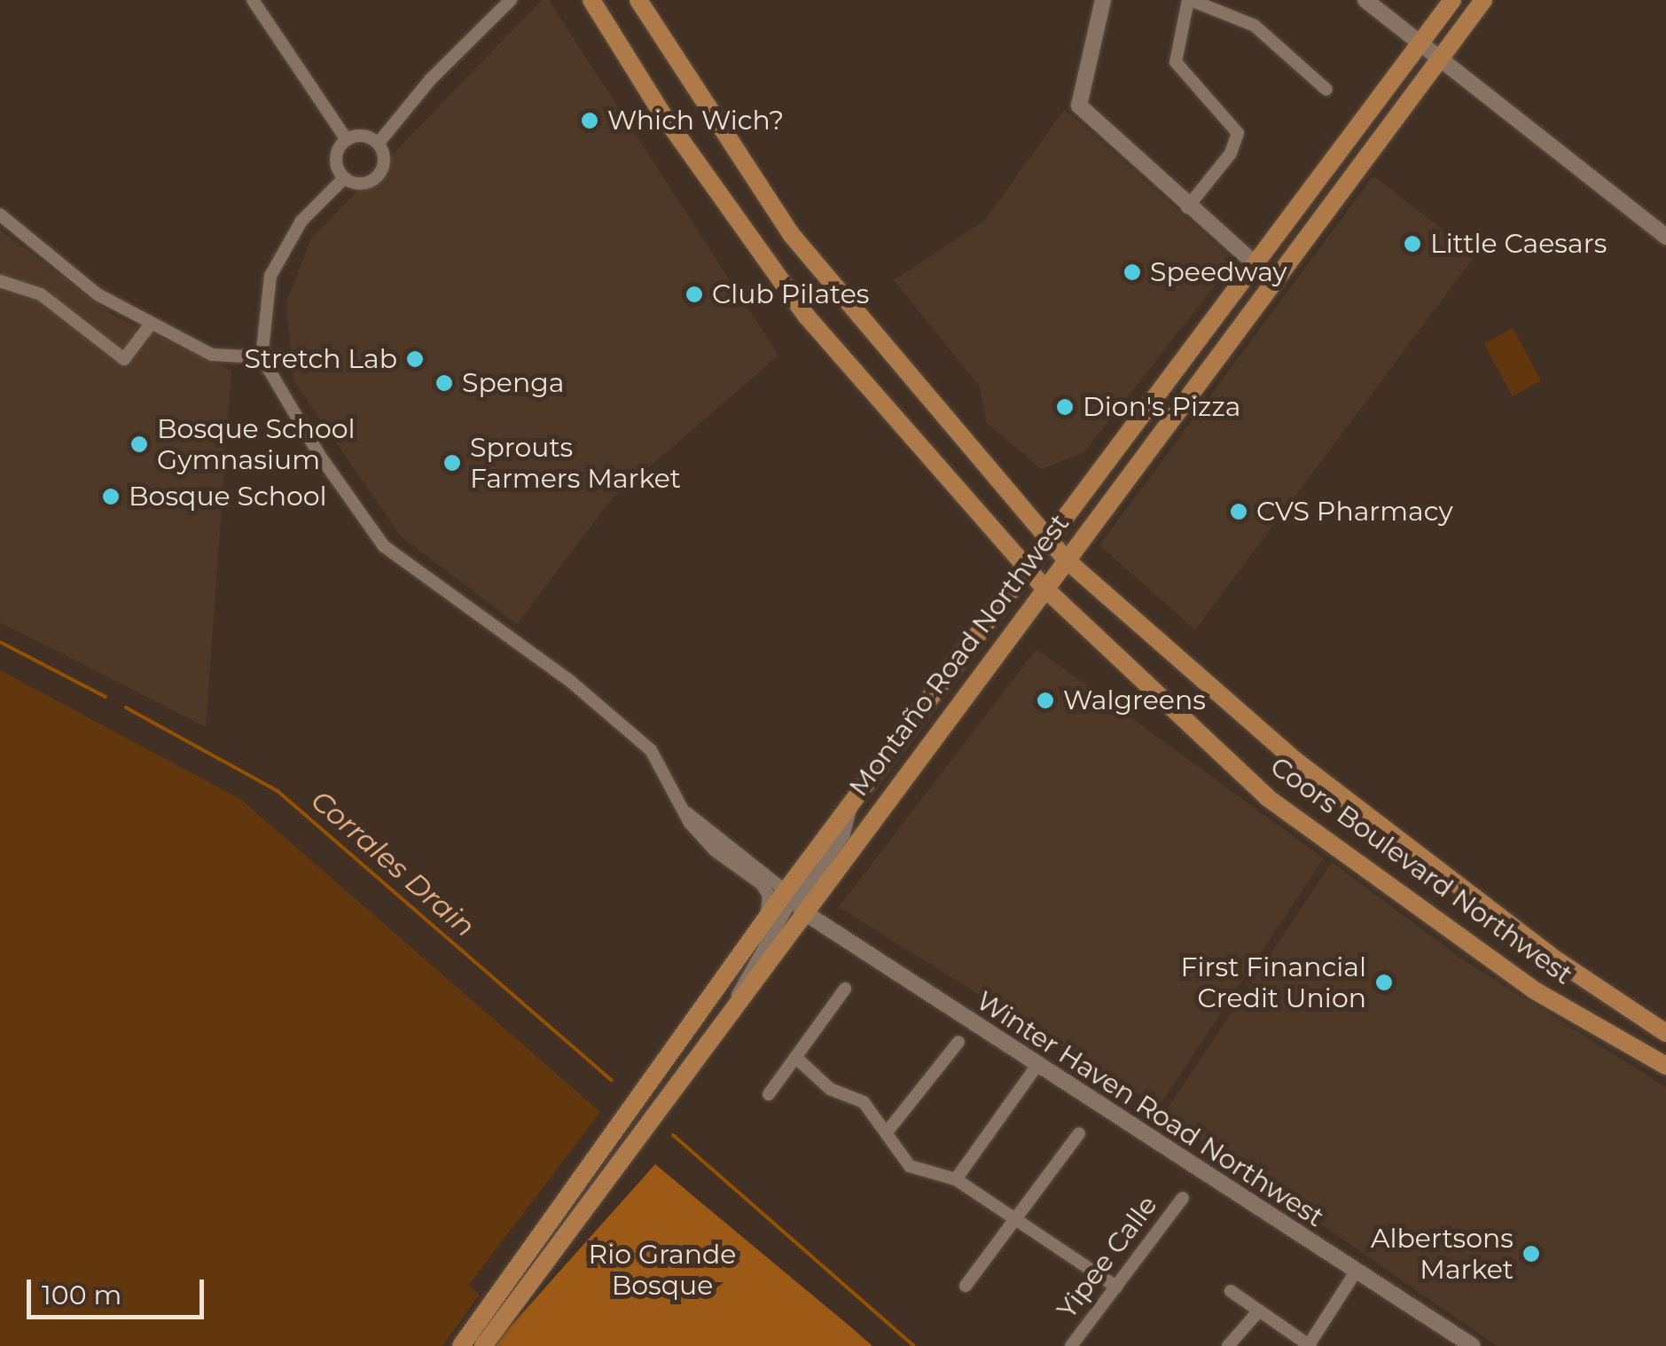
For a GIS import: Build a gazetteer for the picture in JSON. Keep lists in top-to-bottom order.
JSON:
{
  "streets": {
    "main road": ["Montaño Road Northwest", "Coors Boulevard Northwest"],
    "street": ["Winter Haven Road Northwest", "Yipee Calle"]
  },
  "crossings": [
    ["Montaño Road Northwest", "Coors Boulevard Northwest"],
    ["Montaño Road Northwest", "Winter Haven Road Northwest"]
  ],
  "water": ["Corrales Drain"],
  "parks": ["Rio Grande Bosque"],
  "places": [
    "Which Wich?",
    "Little Caesars",
    "Speedway",
    "Club Pilates",
    "Stretch Lab",
    "Spenga",
    "Dion's Pizza",
    "Bosque School Gymnasium",
    "Sprouts Farmers Market",
    "Bosque School",
    "CVS Pharmacy",
    "Walgreens",
    "First Financial Credit Union",
    "Albertsons Market"
  ],
  "scale_bar": "100 m"
}
